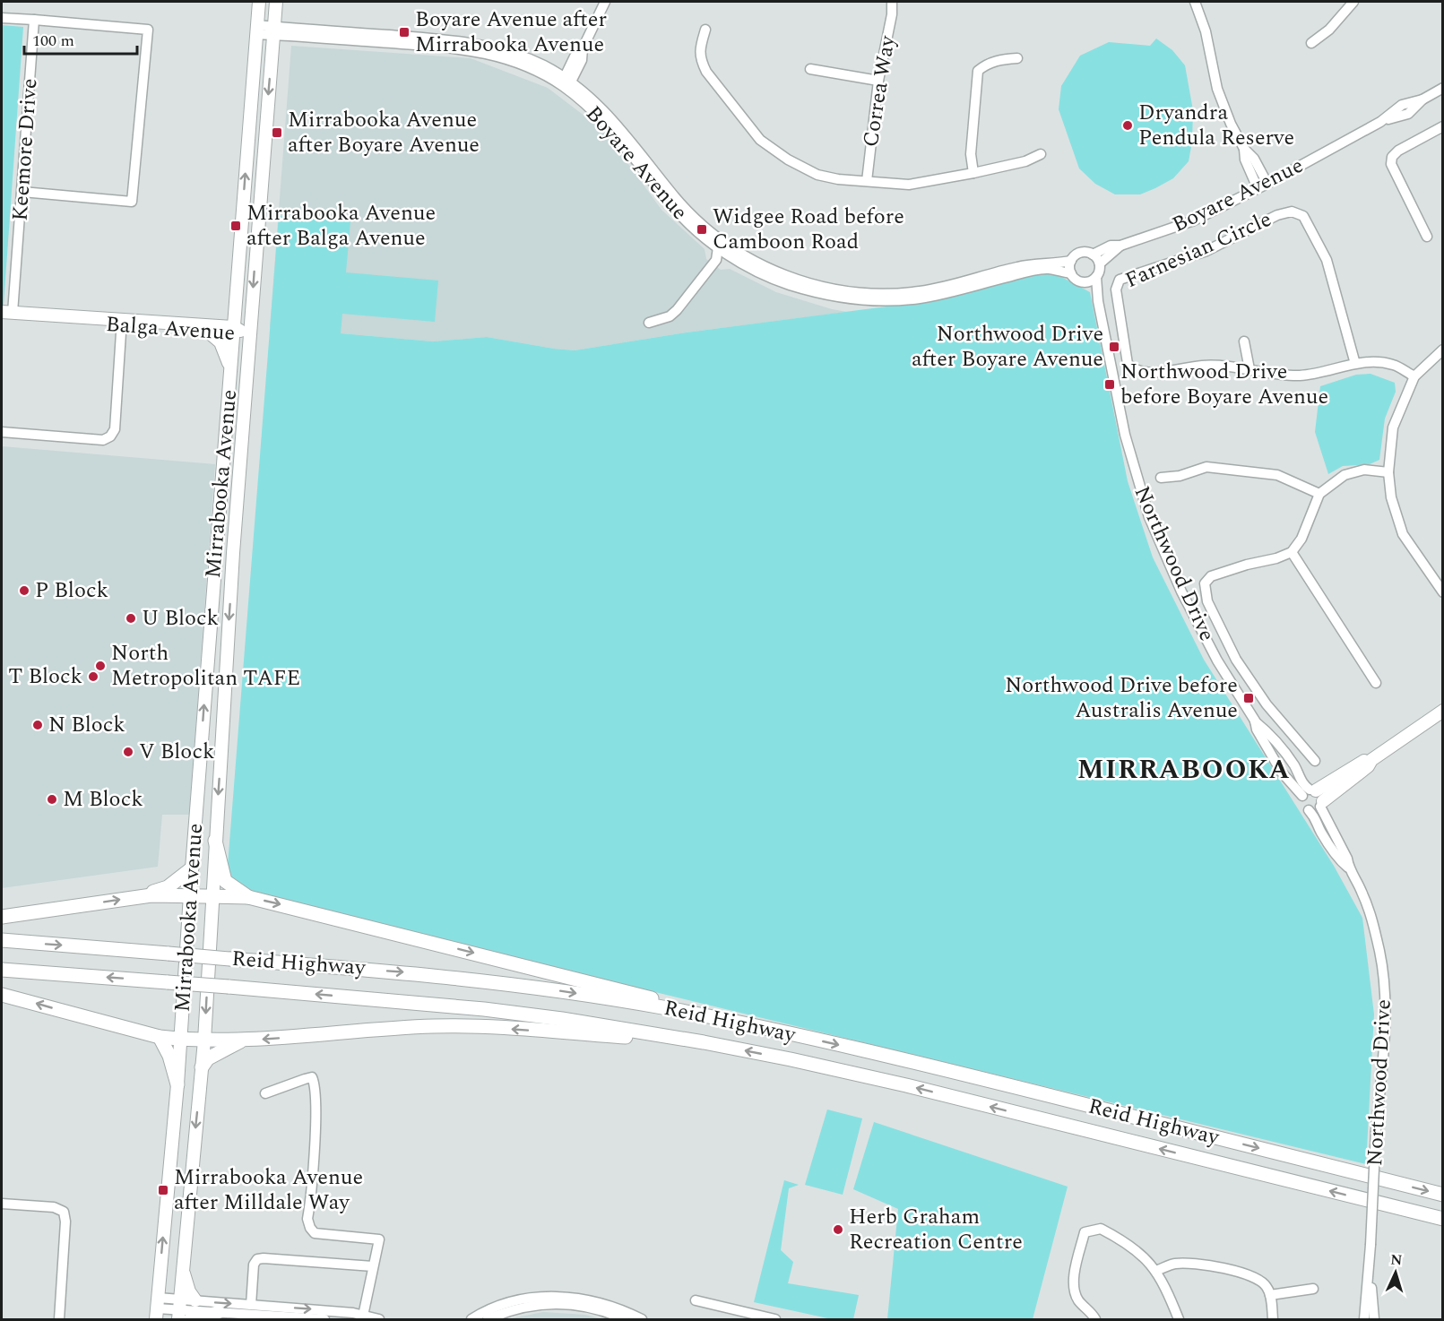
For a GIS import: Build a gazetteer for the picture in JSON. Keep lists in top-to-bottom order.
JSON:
{
  "streets": {
    "highway": ["Reid Highway"],
    "main road": ["Balga Avenue", "Mirrabooka Avenue"],
    "street": [
      "Correa Way",
      "Keemore Drive",
      "Boyare Avenue",
      "Farnesian Circle",
      "Northwood Drive"
    ]
  },
  "crossings": [
    ["Keemore Drive", "Balga Avenue"],
    ["Boyare Avenue", "Mirrabooka Avenue"],
    ["Boyare Avenue", "Northwood Drive"],
    ["Balga Avenue", "Mirrabooka Avenue"]
  ],
  "districts": ["MIRRABOOKA"],
  "places": {
    "transit": [
      "Boyare Avenue after Mirrabooka Avenue",
      "Mirrabooka Avenue after Boyare Avenue",
      "Mirrabooka Avenue after Balga Avenue",
      "Widgee Road before Camboon Road",
      "Northwood Drive after Boyare Avenue",
      "Northwood Drive before Boyare Avenue",
      "Northwood Drive before Australis Avenue",
      "Mirrabooka Avenue after Milldale Way"
    ],
    "other": [
      "Dryandra Pendula Reserve",
      "P Block",
      "U Block",
      "North Metropolitan TAFE",
      "T Block",
      "N Block",
      "V Block",
      "M Block",
      "Herb Graham Recreation Centre"
    ]
  },
  "scale_bar": "100 m",
  "north": "top"
}
